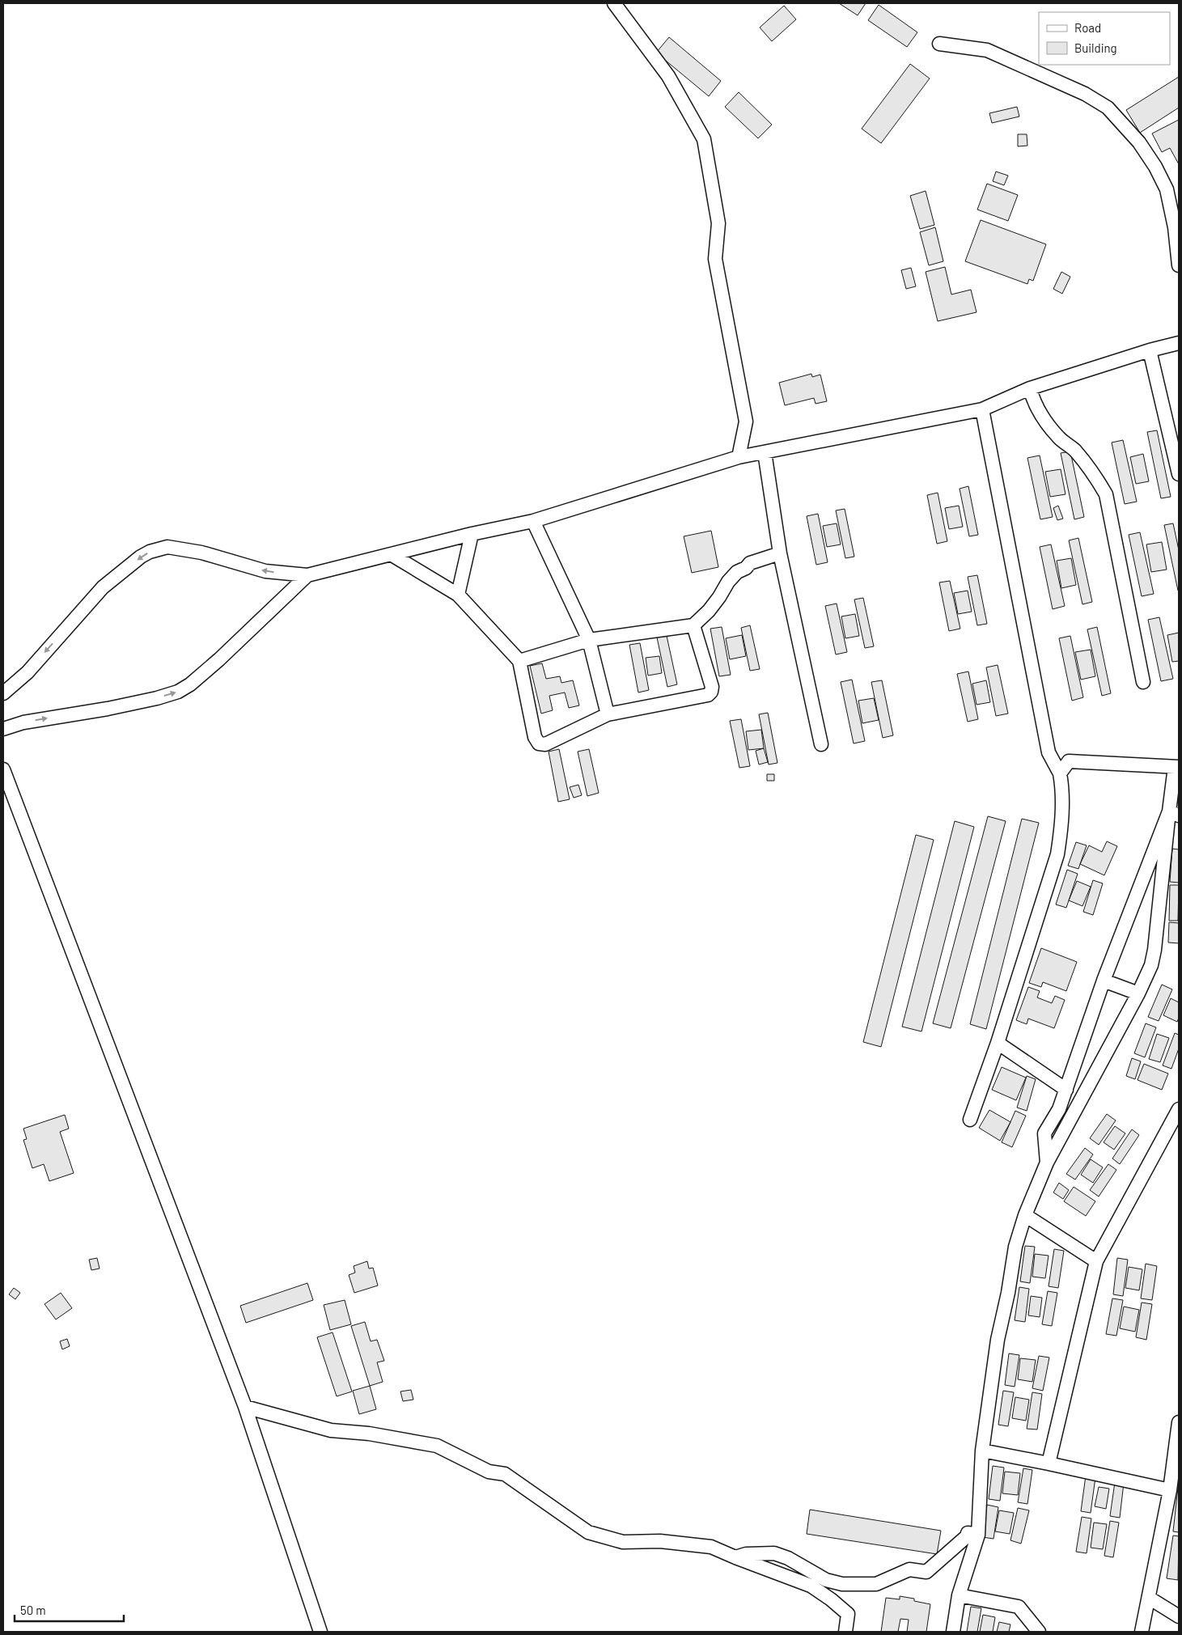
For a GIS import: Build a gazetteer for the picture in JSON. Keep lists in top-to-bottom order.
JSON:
{
  "legend": ["Road", "Building"],
  "scale_bar": "50 m"
}
